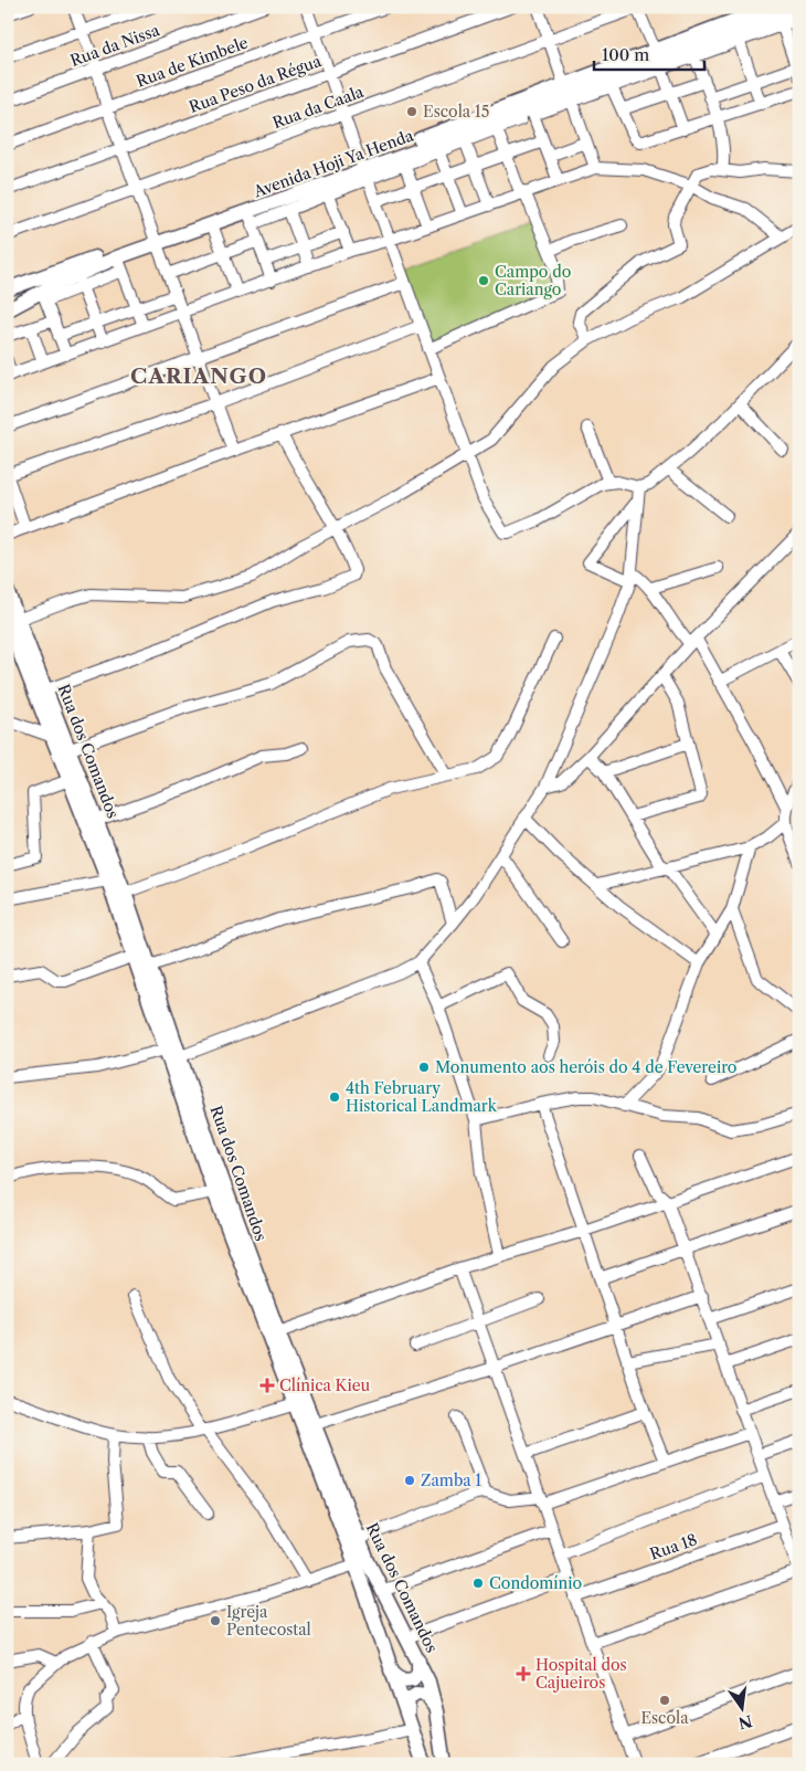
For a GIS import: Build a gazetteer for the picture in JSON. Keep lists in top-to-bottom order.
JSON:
{
  "streets": {
    "main road": ["Avenida Hoji Ya Henda", "Rua dos Comandos"],
    "street": [
      "Rua da Nissa",
      "Rua de Kimbele",
      "Rua Peso da Régua",
      "Rua da Caala",
      "Rua 18"
    ]
  },
  "districts": ["CARIANGO"],
  "places": {
    "other": [
      "Escola 15",
      "Campo do Cariango",
      "Monumento aos heróis do 4 de Fevereiro",
      "4th February Historical Landmark",
      "Zamba 1",
      "Condomínio",
      "Igreja Pentecostal",
      "Escola"
    ],
    "health": ["Clínica Kieu", "Hospital dos Cajueiros"]
  },
  "scale_bar": "100 m",
  "north": "bottom"
}
